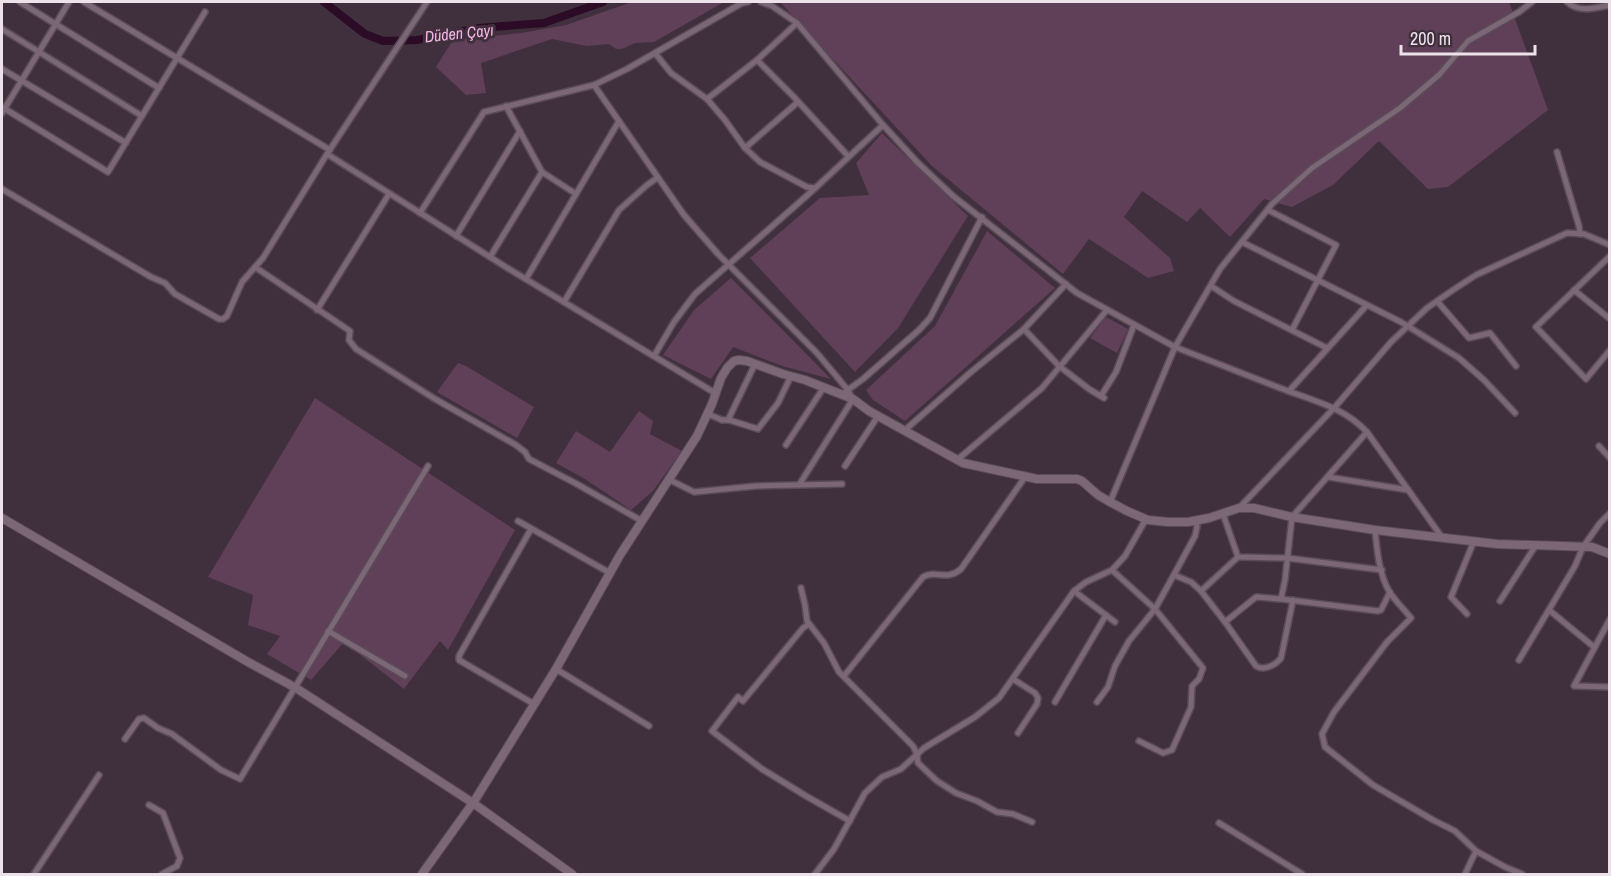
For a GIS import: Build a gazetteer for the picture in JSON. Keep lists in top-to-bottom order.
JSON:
{
  "water": ["Düden Çayı"],
  "scale_bar": "200 m"
}
